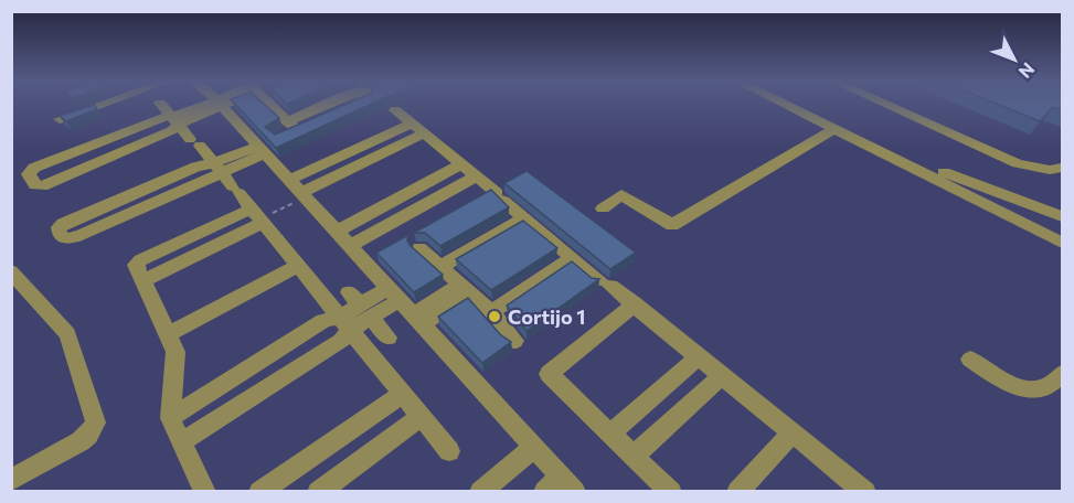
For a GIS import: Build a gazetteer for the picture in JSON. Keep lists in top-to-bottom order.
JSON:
{
  "places": ["Cortijo 1"],
  "north": "bottom right"
}
